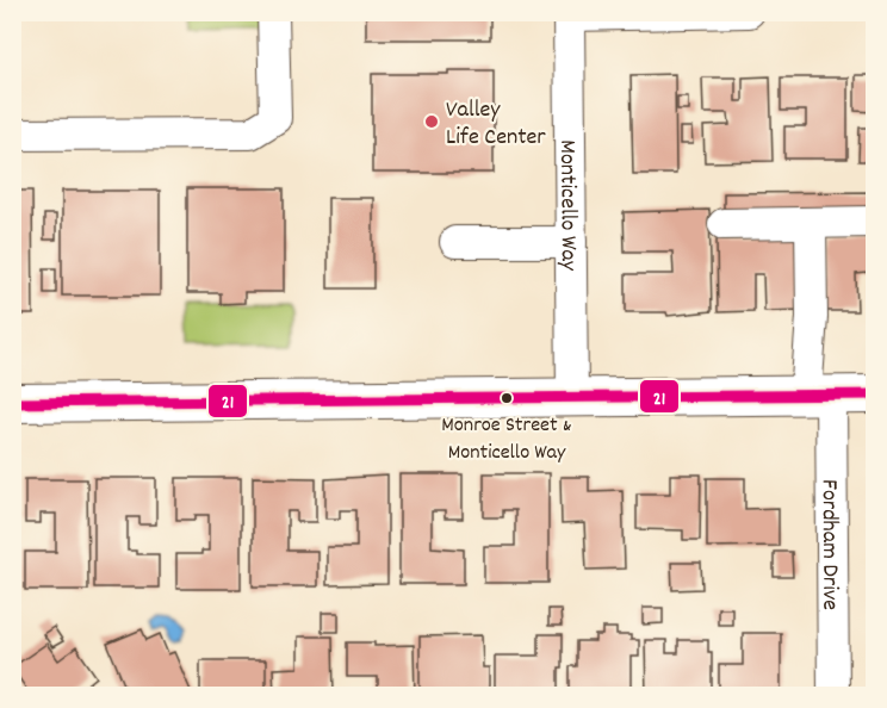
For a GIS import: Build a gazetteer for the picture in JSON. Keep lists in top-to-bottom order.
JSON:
{
  "streets": {
    "street": ["Monticello Way", "Fordham Drive"]
  },
  "places": ["Valley Life Center", "Monroe Street & Monticello Way"],
  "lines": ["transit line 21"]
}
